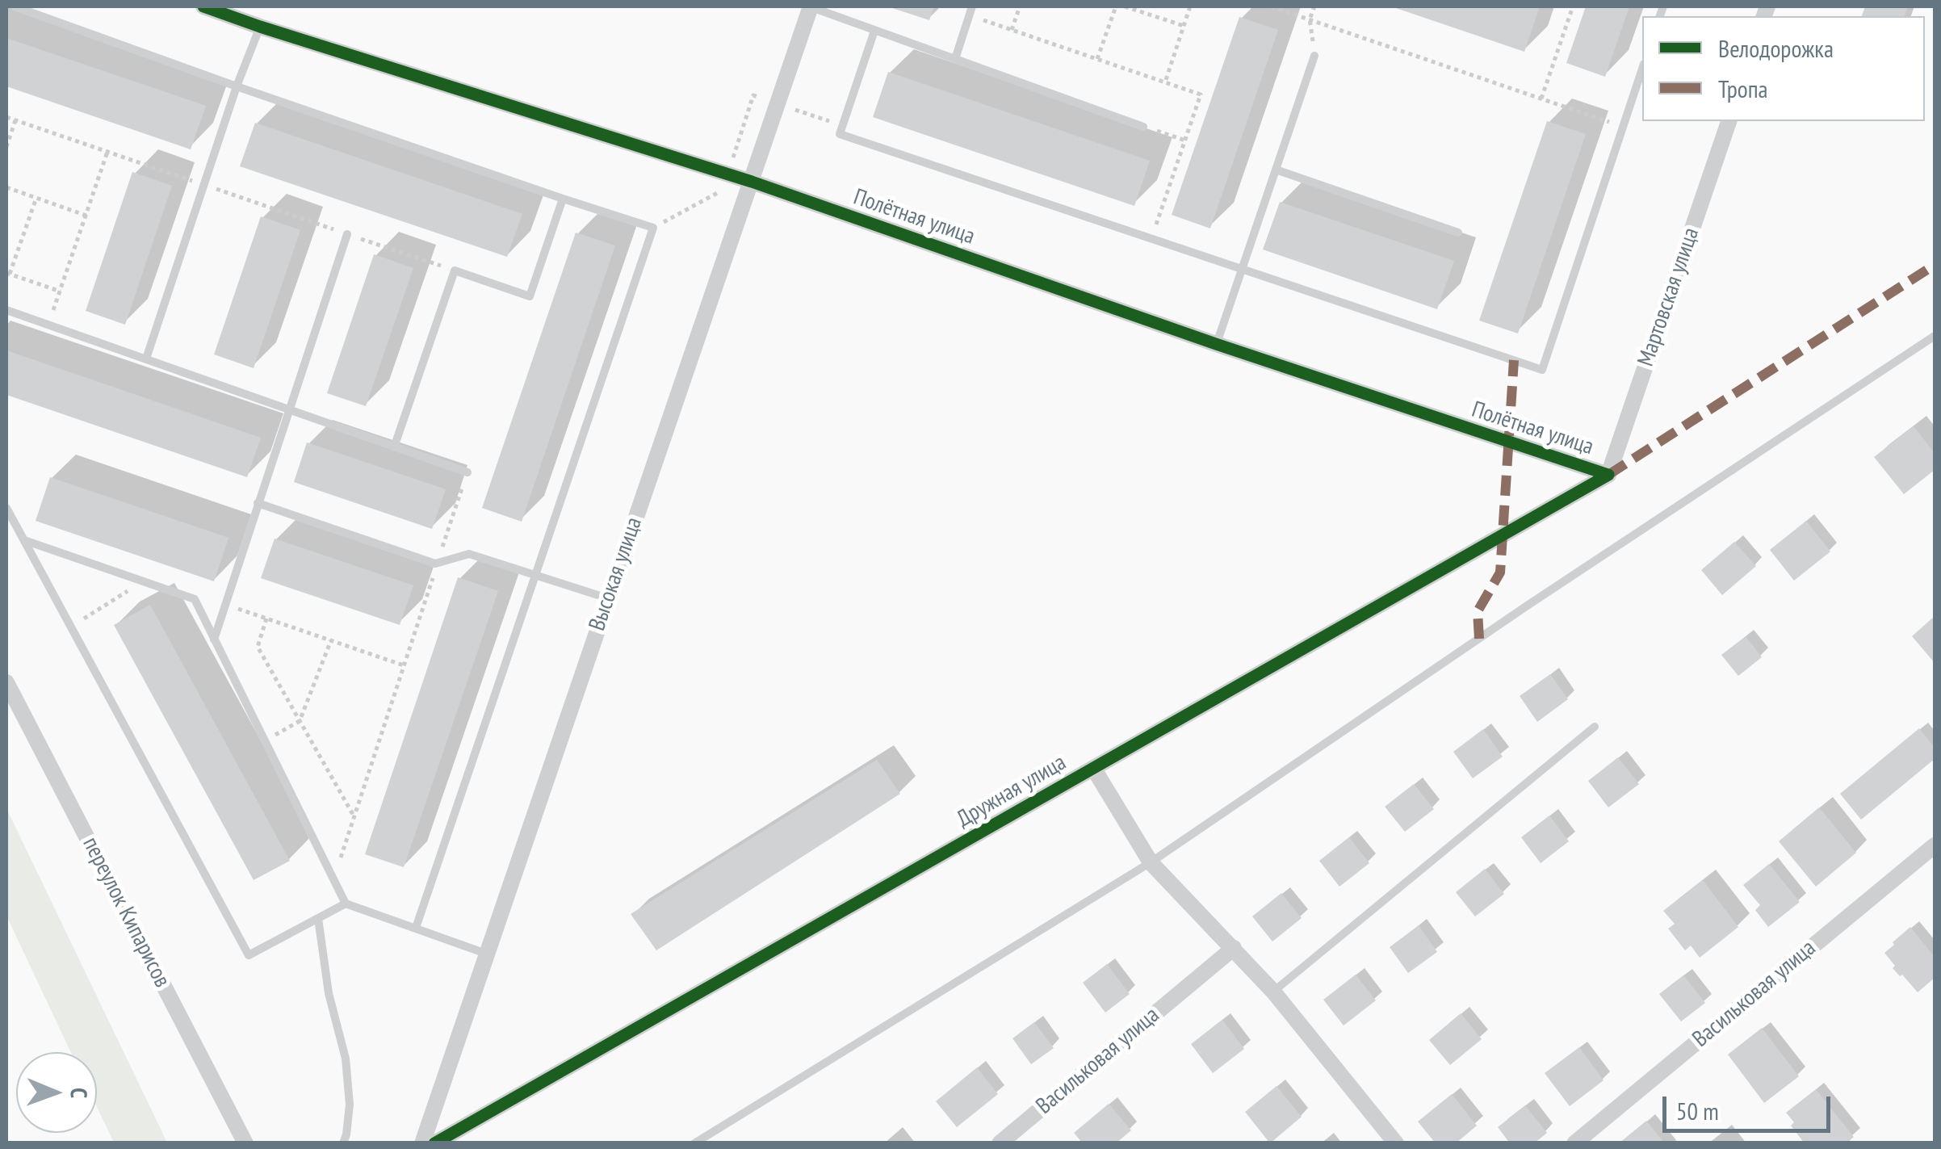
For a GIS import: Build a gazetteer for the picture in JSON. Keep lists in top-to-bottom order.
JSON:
{
  "streets": {
    "street": [
      "Полётная улица",
      "Мартовская улица",
      "Высокая улица",
      "Дружная улица",
      "переулок Кипарисов",
      "Васильковая улица"
    ]
  },
  "crossings": [
    ["Полётная улица", "Мартовская улица"],
    ["Полётная улица", "Высокая улица"],
    ["Полётная улица", "Дружная улица"],
    ["Мартовская улица", "Дружная улица"]
  ],
  "legend": ["Велодорожка", "Тропа"],
  "scale_bar": "50 m",
  "north": "right"
}
